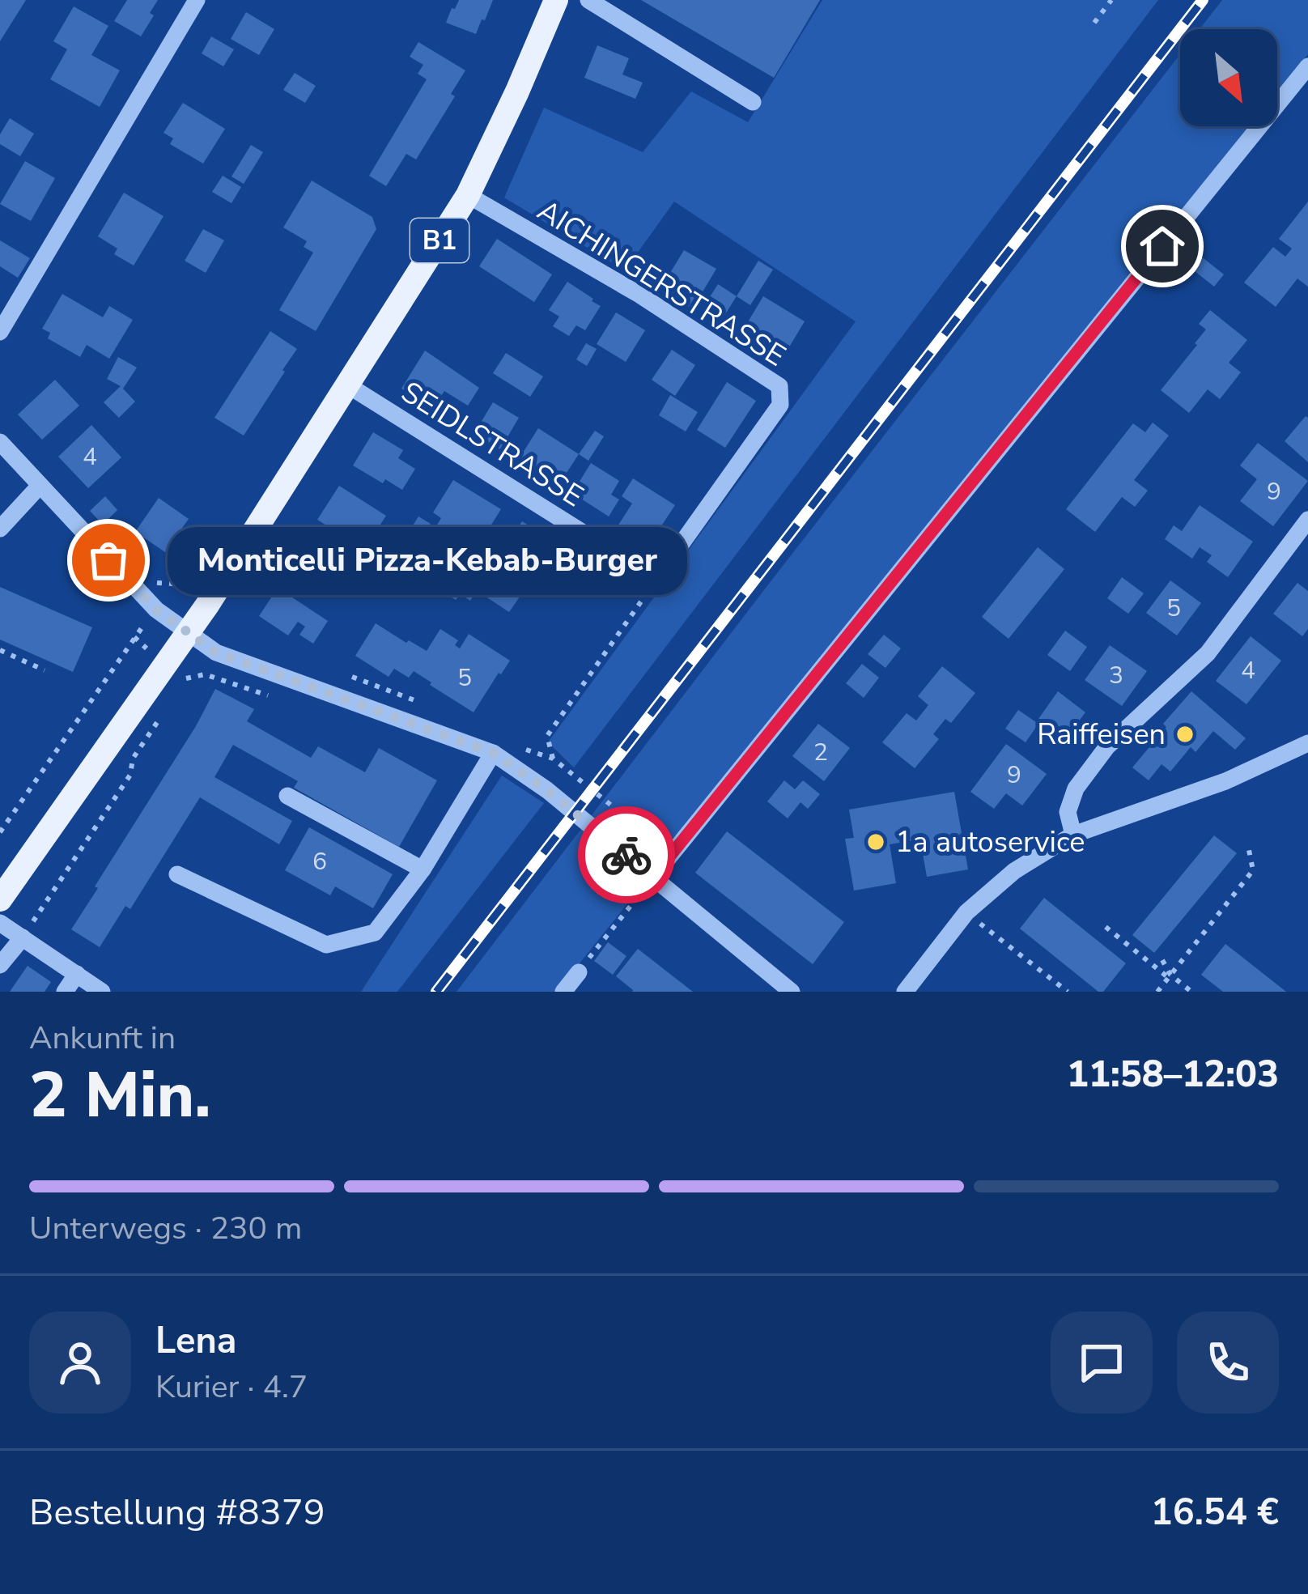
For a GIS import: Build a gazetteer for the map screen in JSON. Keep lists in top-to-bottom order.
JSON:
{
  "streets": {
    "main road": ["B1"],
    "street": ["AICHINGERSTRASSE", "SEIDLSTRASSE"]
  },
  "crossings": [
    ["B1", "AICHINGERSTRASSE"],
    ["B1", "SEIDLSTRASSE"],
    ["AICHINGERSTRASSE", "SEIDLSTRASSE"]
  ],
  "places": ["Monticelli Pizza-Kebab-Burger", "Raiffeisen", "1a autoservice"],
  "house_numbers": [
    "4",
    "9",
    "5",
    "4",
    "3",
    "5",
    "2",
    "9",
    "6"
  ],
  "north": "bottom right",
  "page": {
    "bubble": "Monticelli Pizza-Kebab-Burger",
    "heading": ["2 Min.", "Ankunft in", "11:58–12:03"],
    "panel": [
      "Lena",
      "Kurier · 4.7",
      "Bestellung #8379",
      "16.54 €"
    ],
    "bar": "Unterwegs · 230 m"
  }
}
